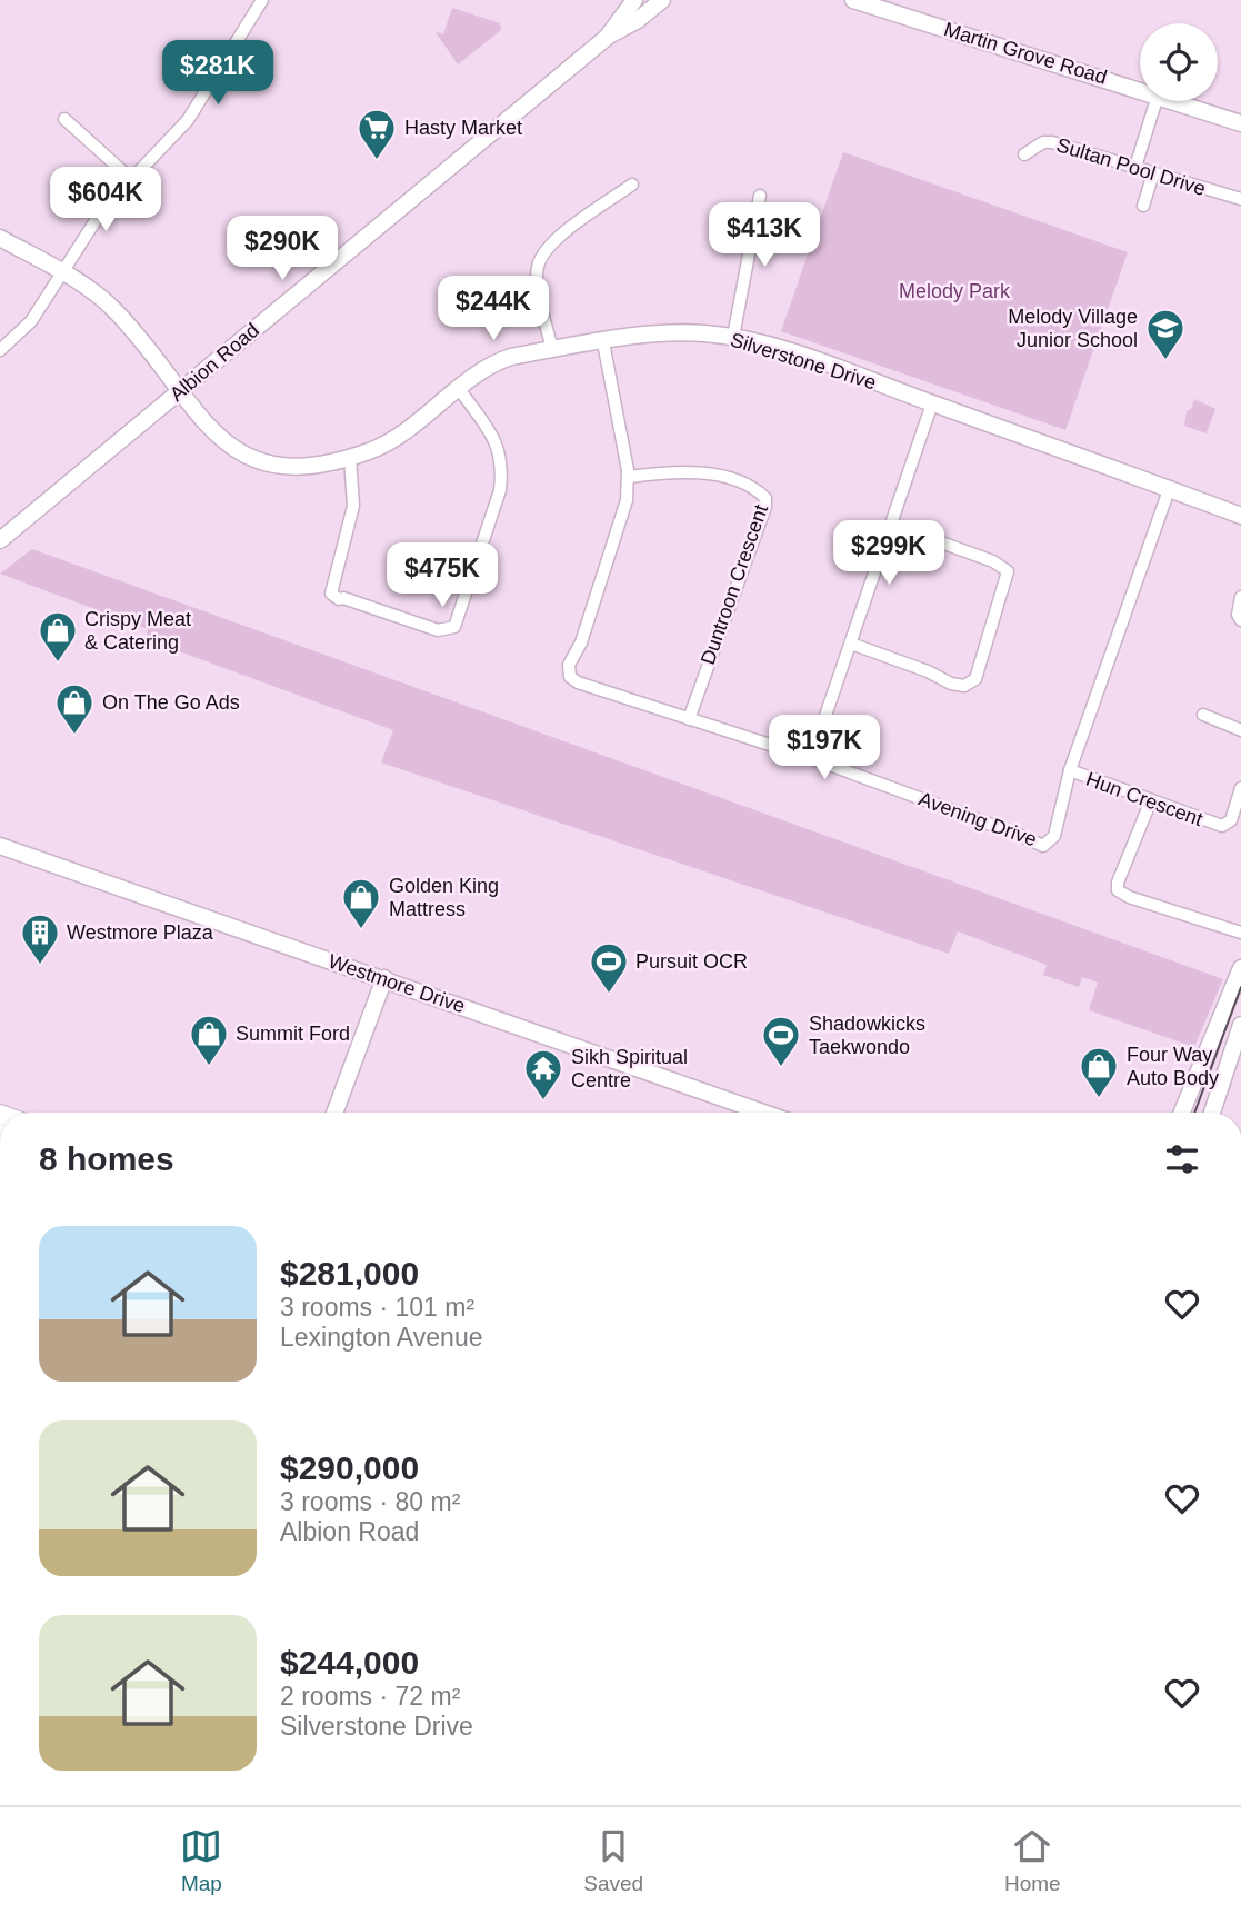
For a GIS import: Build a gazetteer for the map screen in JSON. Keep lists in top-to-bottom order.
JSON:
{
  "streets": {
    "street": [
      "Martin Grove Road",
      "Sultan Pool Drive",
      "Silverstone Drive",
      "Albion Road",
      "Duntroon Crescent",
      "Hun Crescent",
      "Avening Drive",
      "Westmore Drive"
    ]
  },
  "crossings": [
    ["Silverstone Drive", "Albion Road"],
    ["Silverstone Drive", "Avening Drive"],
    ["Duntroon Crescent", "Avening Drive"],
    ["Hun Crescent", "Avening Drive"]
  ],
  "parks": ["Melody Park"],
  "places": {
    "supermarket": ["Hasty Market"],
    "school or university": ["Melody Village Junior School"],
    "shop": [
      "Crispy Meat & Catering",
      "On The Go Ads",
      "Golden King Mattress",
      "Summit Ford",
      "Four Way Auto Body"
    ],
    "building": ["Westmore Plaza"],
    "sports": ["Pursuit OCR", "Shadowkicks Taekwondo"],
    "temple": ["Sikh Spiritual Centre"]
  },
  "page": {
    "price": [
      "$281K",
      "$604K",
      "$413K",
      "$290K",
      "$244K",
      "$299K",
      "$475K",
      "$197K"
    ],
    "heading": "8 homes",
    "list": [
      {
        "name": "$281,000",
        "note": "3 rooms · 101 m² · Lexington Avenue"
      },
      {
        "name": "$290,000",
        "note": "3 rooms · 80 m² · Albion Road"
      },
      {
        "name": "$244,000",
        "note": "2 rooms · 72 m² · Silverstone Drive"
      }
    ],
    "tabs": ["Map", "Saved", "Home"]
  }
}
